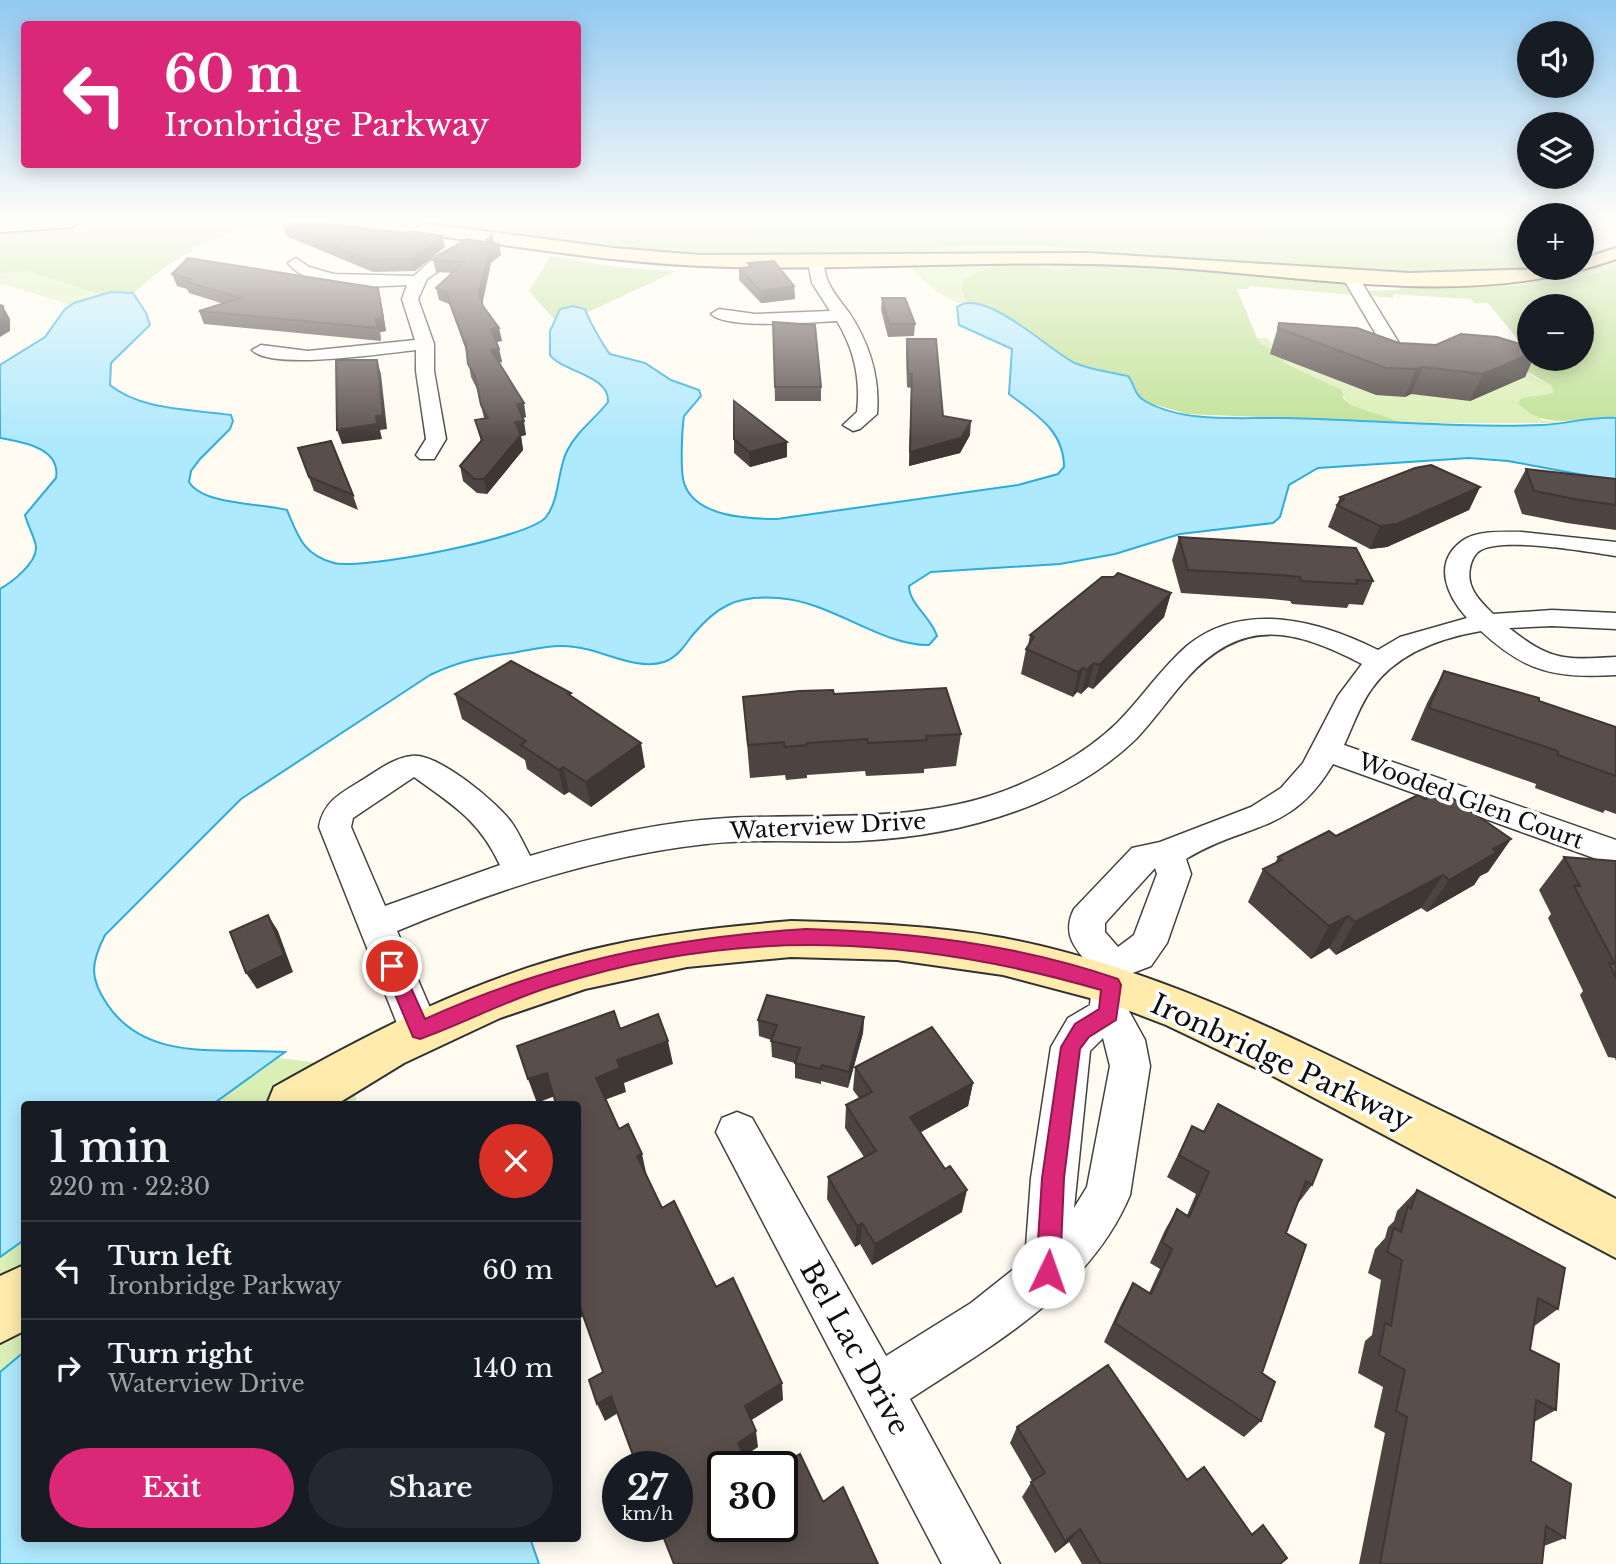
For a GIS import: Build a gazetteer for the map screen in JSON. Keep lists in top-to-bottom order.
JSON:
{
  "streets": {
    "street": [
      "Wooded Glen Court",
      "Waterview Drive",
      "Ironbridge Parkway",
      "Bel Lac Drive"
    ]
  },
  "page": {
    "map_buttons": ["+", "−"],
    "turn": ["60 m", "Ironbridge Parkway"],
    "heading": ["1 min", "220 m · 22:30"],
    "list": [
      {
        "name": "Turn left",
        "note": "Ironbridge Parkway",
        "value": "60 m"
      },
      {
        "name": "Turn right",
        "note": "Waterview Drive",
        "value": "140 m"
      }
    ],
    "buttons": ["Exit", "Share"],
    "speed": "27 km/h",
    "limit": "30"
  }
}
